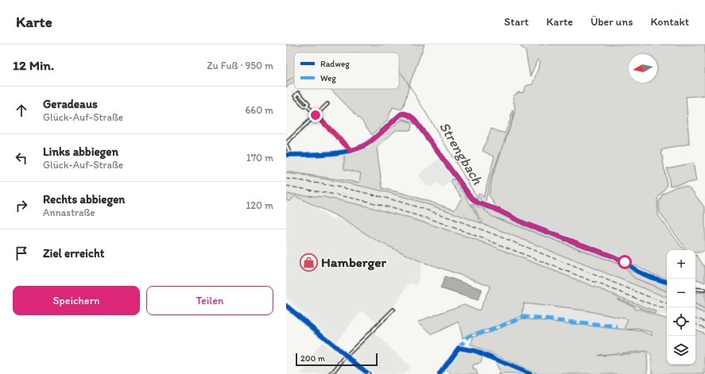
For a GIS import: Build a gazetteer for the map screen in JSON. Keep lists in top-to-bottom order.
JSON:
{
  "water": ["Strengbach"],
  "places": {
    "shop": ["Hamberger"]
  },
  "legend": ["Radweg", "Weg"],
  "scale_bar": "200 m",
  "north": "left",
  "page": {
    "header": "Karte",
    "nav": [
      "Start",
      "Karte",
      "Über uns",
      "Kontakt"
    ],
    "heading": ["12 Min.", "Zu Fuß · 950 m"],
    "list": [
      ["Geradeaus", "Glück-Auf-Straße", "660 m"],
      ["Links abbiegen", "Glück-Auf-Straße", "170 m"],
      ["Rechts abbiegen", "Annastraße", "120 m"],
      "Ziel erreicht"
    ],
    "map_buttons": ["+", "−"],
    "buttons": ["Speichern", "Teilen"],
    "scale": "200 m"
  }
}
